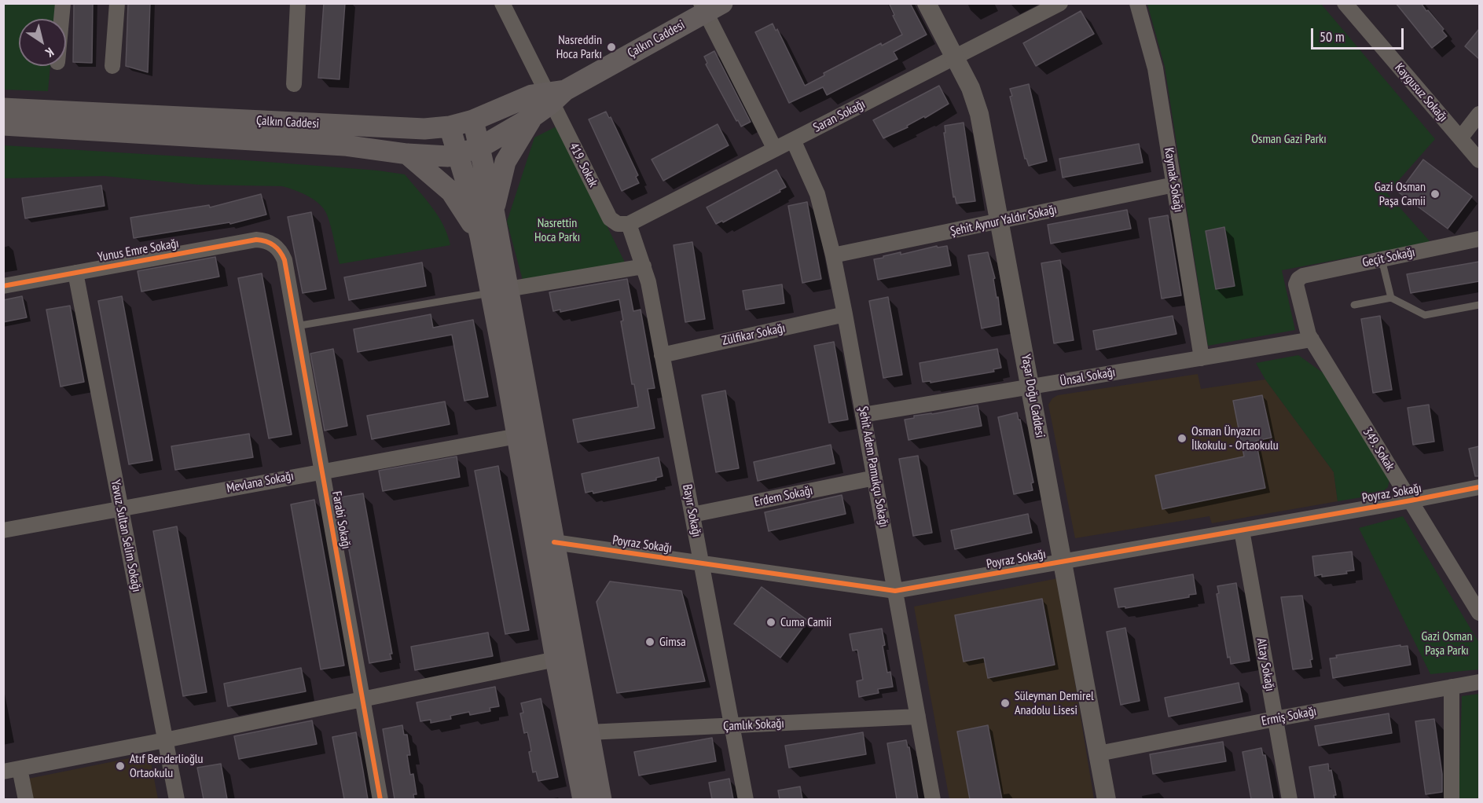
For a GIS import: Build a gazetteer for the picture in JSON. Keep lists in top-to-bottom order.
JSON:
{
  "streets": {
    "main road": ["Çalkın Caddesi"],
    "street": [
      "Kaygusuz Sokağı",
      "Saran Sokağı",
      "419. Sokak",
      "Kaymak Sokağı",
      "Şehit Aynur Yaldır Sokağı",
      "Yunus Emre Sokağı",
      "Geçit Sokağı",
      "Zülfikar Sokağı",
      "Ünsal Sokağı",
      "Yaşar Doğu Caddesi",
      "349. Sokak",
      "Şehit Adem Pamukçu Sokağı",
      "Mevlana Sokağı",
      "Poyraz Sokağı",
      "Erdem Sokağı",
      "Bayır Sokağı",
      "Farabi Sokağı",
      "Yavuz Sultan Selim Sokağı",
      "Altay Sokağı",
      "Ermiş Sokağı",
      "Çamlık Sokağı"
    ]
  },
  "crossings": [
    ["Çalkın Caddesi", "419. Sokak"],
    ["Saran Sokağı", "419. Sokak"],
    ["Saran Sokağı", "Yaşar Doğu Caddesi"],
    ["Saran Sokağı", "Şehit Adem Pamukçu Sokağı"],
    ["Saran Sokağı", "Bayır Sokağı"],
    ["419. Sokak", "Bayır Sokağı"],
    ["Kaymak Sokağı", "Şehit Aynur Yaldır Sokağı"],
    ["Kaymak Sokağı", "Ünsal Sokağı"],
    ["Şehit Aynur Yaldır Sokağı", "Yaşar Doğu Caddesi"],
    ["Şehit Aynur Yaldır Sokağı", "Şehit Adem Pamukçu Sokağı"],
    ["Yunus Emre Sokağı", "Farabi Sokağı"],
    ["Yunus Emre Sokağı", "Yavuz Sultan Selim Sokağı"],
    ["Geçit Sokağı", "349. Sokak"],
    ["Zülfikar Sokağı", "Şehit Adem Pamukçu Sokağı"],
    ["Zülfikar Sokağı", "Bayır Sokağı"],
    ["Ünsal Sokağı", "Yaşar Doğu Caddesi"],
    ["Ünsal Sokağı", "349. Sokak"],
    ["Ünsal Sokağı", "Şehit Adem Pamukçu Sokağı"],
    ["Yaşar Doğu Caddesi", "Poyraz Sokağı"],
    ["Yaşar Doğu Caddesi", "Ermiş Sokağı"],
    ["349. Sokak", "Poyraz Sokağı"],
    ["Şehit Adem Pamukçu Sokağı", "Poyraz Sokağı"],
    ["Şehit Adem Pamukçu Sokağı", "Erdem Sokağı"],
    ["Şehit Adem Pamukçu Sokağı", "Çamlık Sokağı"],
    ["Mevlana Sokağı", "Farabi Sokağı"],
    ["Mevlana Sokağı", "Yavuz Sultan Selim Sokağı"],
    ["Poyraz Sokağı", "Bayır Sokağı"],
    ["Poyraz Sokağı", "Altay Sokağı"],
    ["Erdem Sokağı", "Bayır Sokağı"],
    ["Bayır Sokağı", "Çamlık Sokağı"],
    ["Altay Sokağı", "Ermiş Sokağı"]
  ],
  "parks": ["Osman Gazi Parkı", "Nasrettin Hoca Parkı", "Gazi Osman Paşa Parkı"],
  "places": [
    "Nasreddin Hoca Parkı",
    "Gazi Osman Paşa Camii",
    "Osman Ünyazıcı İlkokulu - Ortaokulu",
    "Cuma Camii",
    "Gimsa",
    "Süleyman Demirel Anadolu Lisesi",
    "Atıf Benderlioğlu Ortaokulu"
  ],
  "scale_bar": "50 m",
  "north": "bottom right"
}
